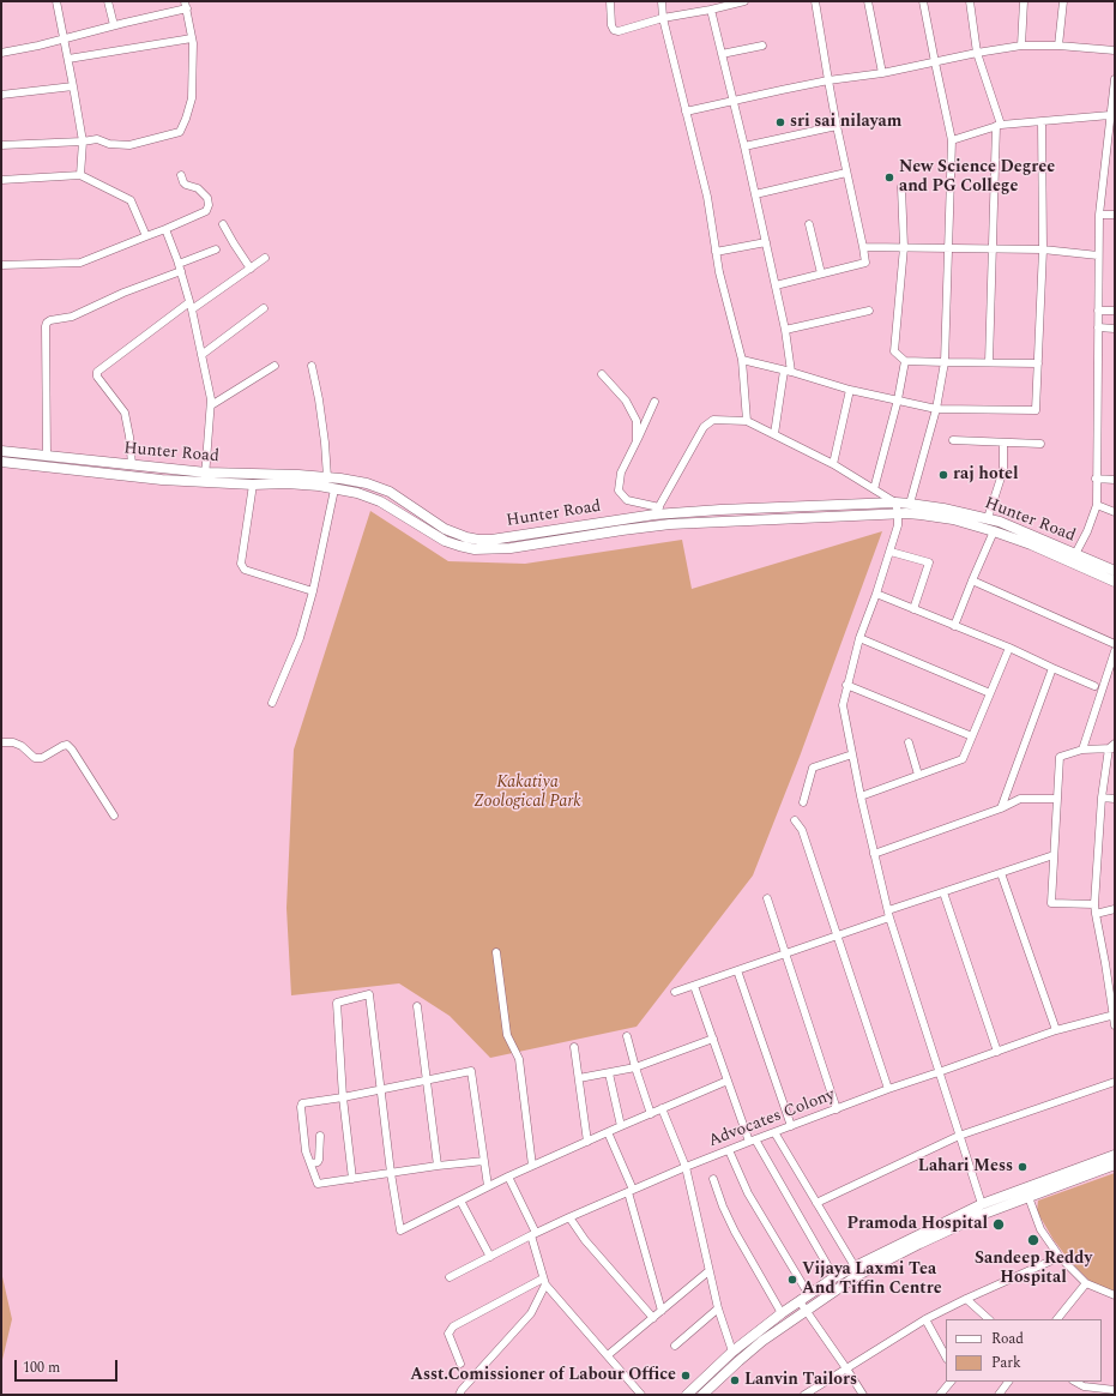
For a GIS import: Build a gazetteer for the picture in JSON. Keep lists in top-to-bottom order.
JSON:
{
  "streets": {
    "main road": ["Hunter Road"],
    "street": ["Advocates Colony"]
  },
  "parks": ["Kakatiya Zoological Park"],
  "places": [
    "sri sai nilayam",
    "New Science Degree and PG College",
    "raj hotel",
    "Lahari Mess",
    "Pramoda Hospital",
    "Sandeep Reddy Hospital",
    "Vijaya Laxmi Tea And Tiffin Centre",
    "Asst.Comissioner of Labour Office",
    "Lanvin Tailors"
  ],
  "legend": ["Road", "Park"],
  "scale_bar": "100 m"
}
